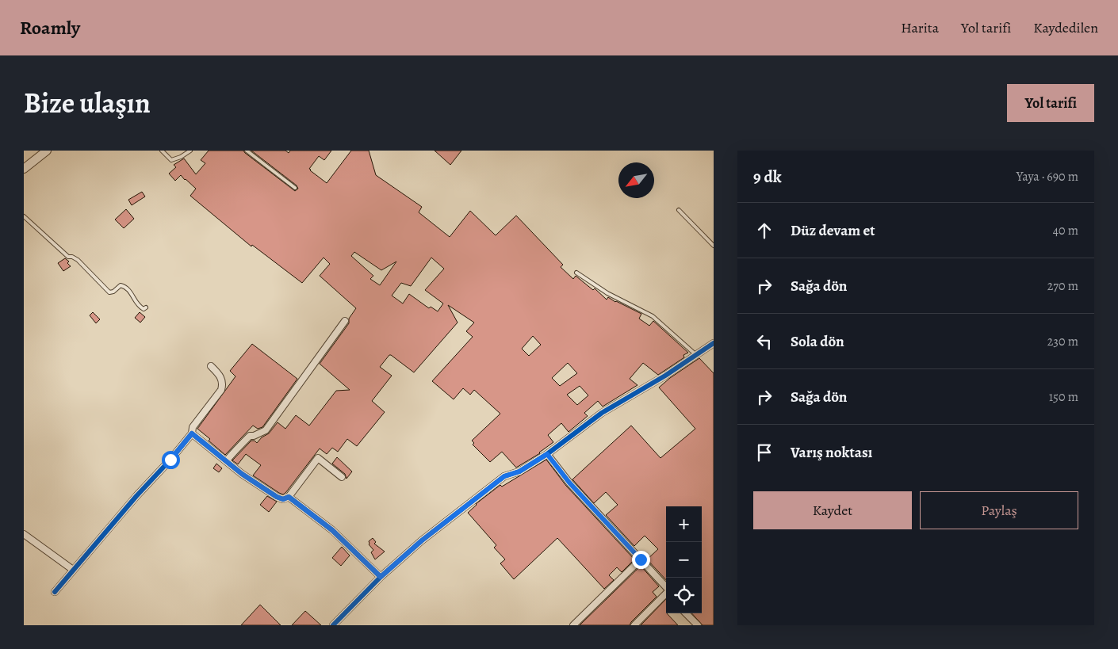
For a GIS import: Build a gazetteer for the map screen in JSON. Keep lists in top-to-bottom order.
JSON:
{
  "north": "bottom left",
  "page": {
    "header": "Roamly",
    "nav": ["Harita", "Yol tarifi", "Kaydedilen"],
    "title": "Bize ulaşın",
    "buttons": [
      "Yol tarifi",
      ["Kaydet", "Paylaş"]
    ],
    "heading": ["9 dk", "Yaya · 690 m"],
    "list": [
      ["Düz devam et", "40 m"],
      ["Sağa dön", "270 m"],
      ["Sola dön", "230 m"],
      ["Sağa dön", "150 m"],
      "Varış noktası"
    ],
    "map_buttons": ["+", "−"]
  }
}
